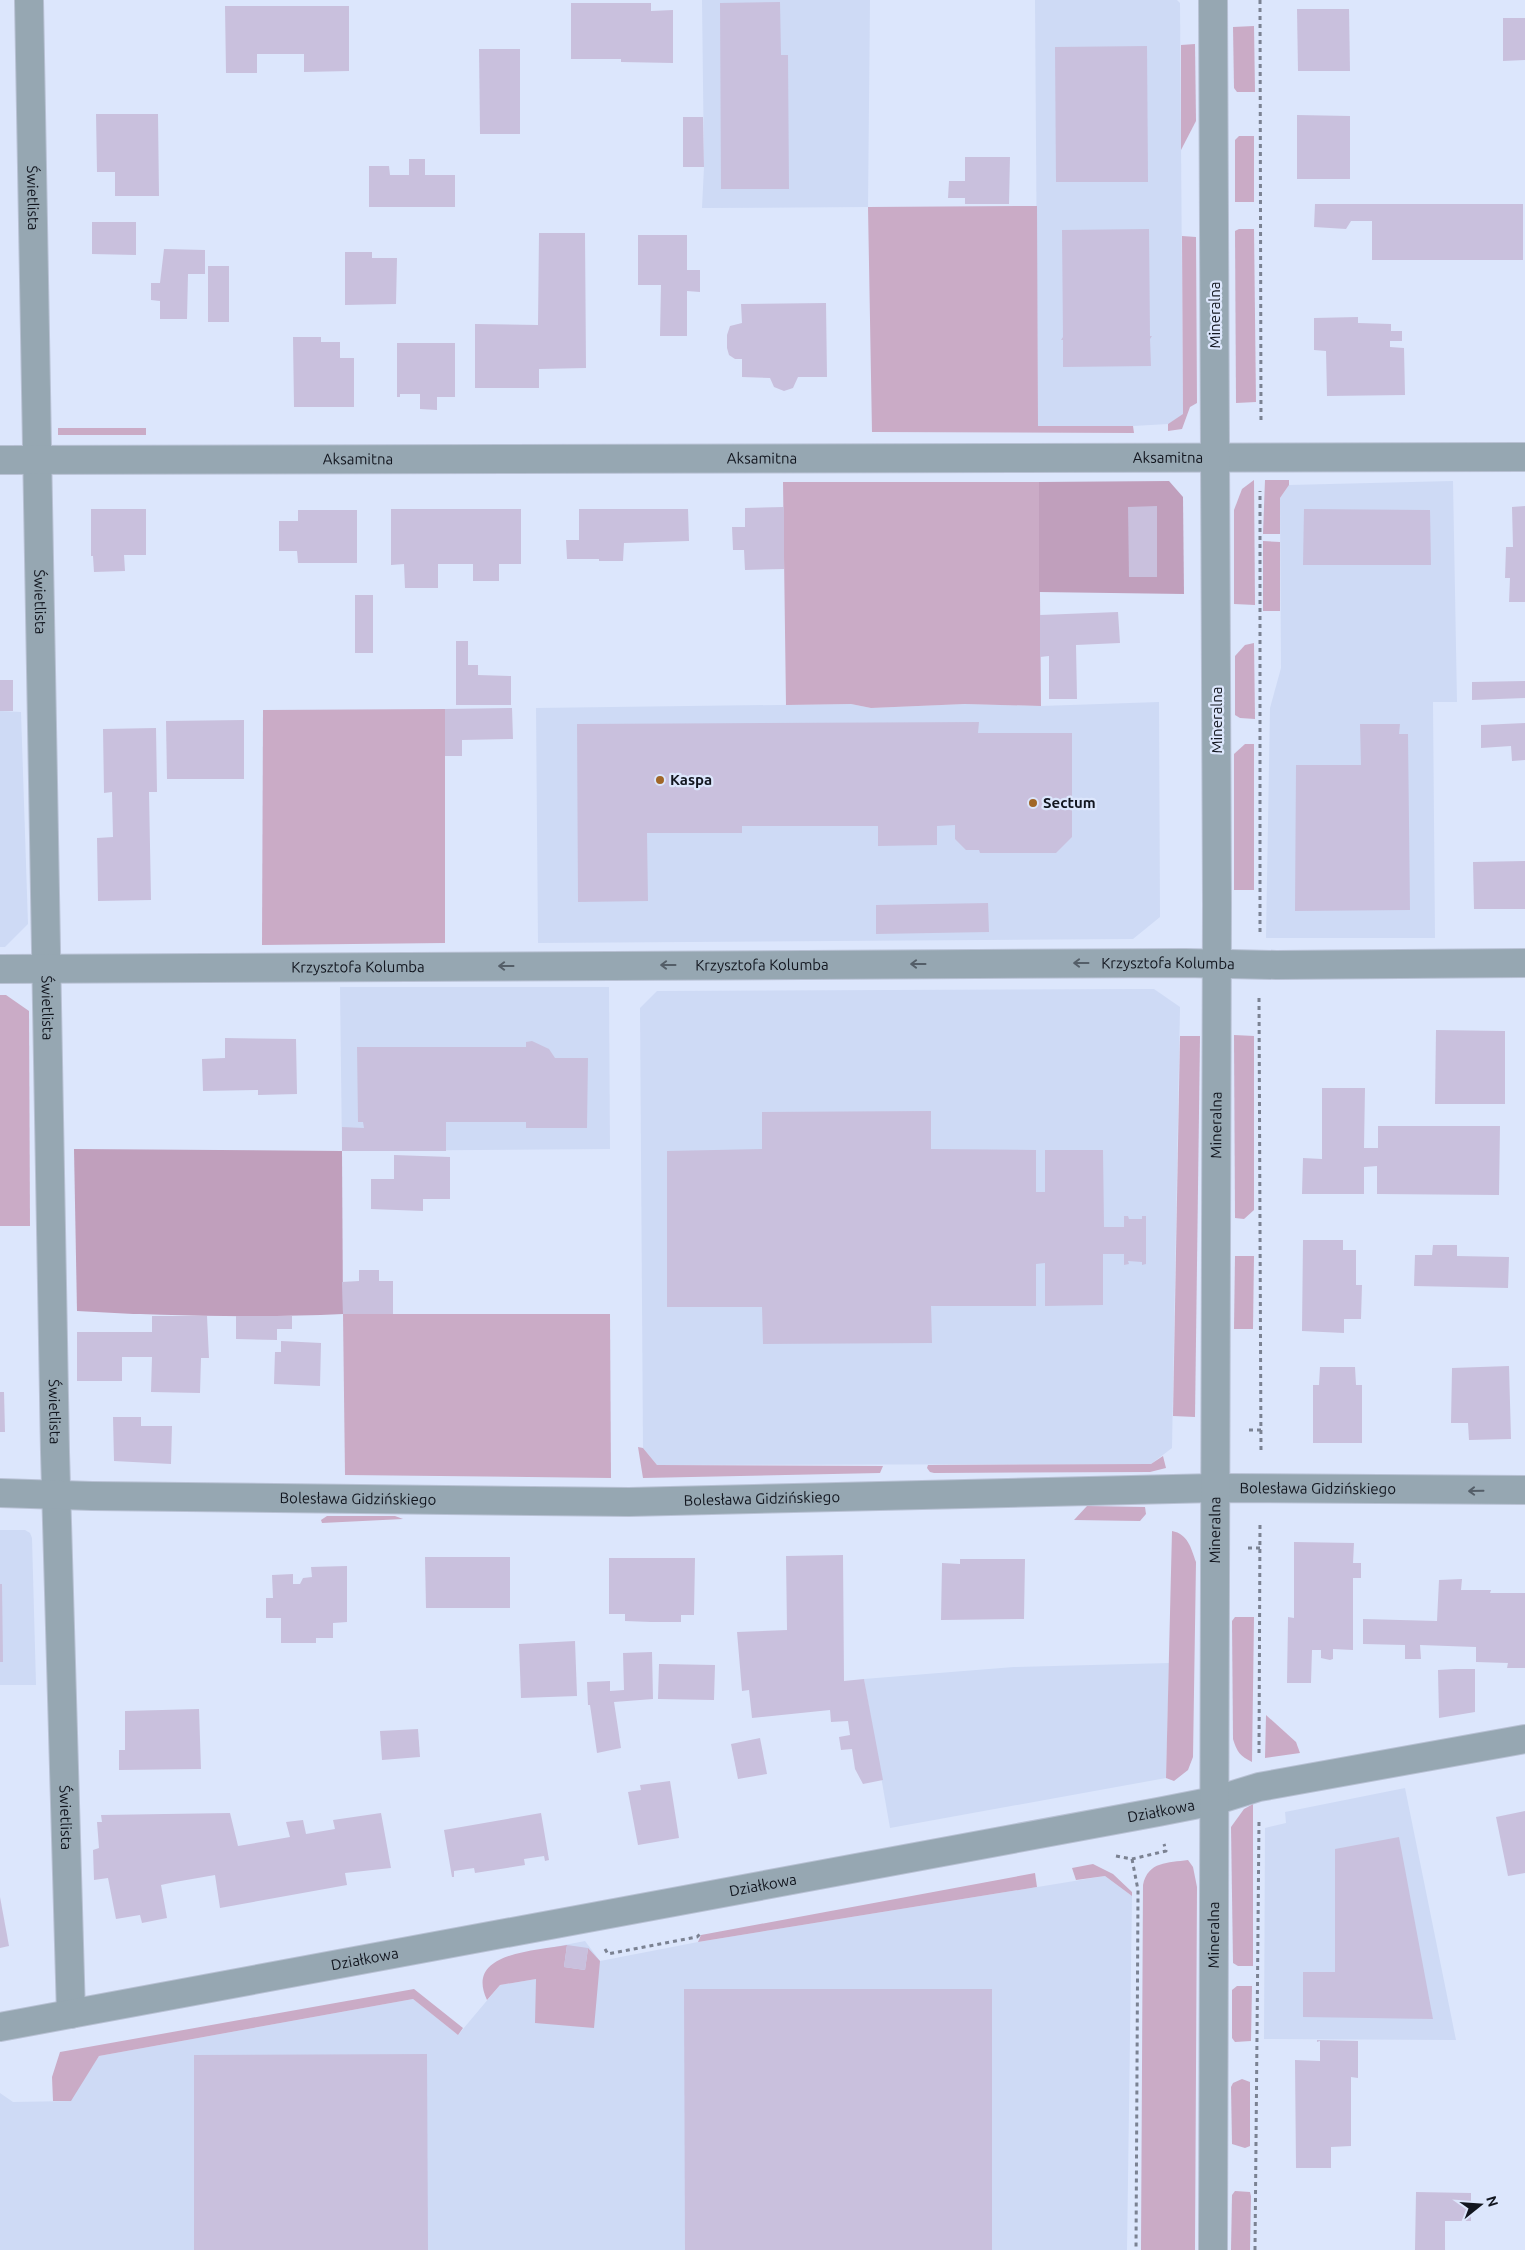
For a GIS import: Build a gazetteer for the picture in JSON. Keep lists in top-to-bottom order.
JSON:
{
  "streets": {
    "street": [
      "Świetlista",
      "Mineralna",
      "Aksamitna",
      "Krzysztofa Kolumba",
      "Bolesława Gidzińskiego",
      "Działkowa"
    ]
  },
  "crossings": [
    ["Świetlista", "Aksamitna"],
    ["Świetlista", "Krzysztofa Kolumba"],
    ["Świetlista", "Bolesława Gidzińskiego"],
    ["Świetlista", "Działkowa"],
    ["Mineralna", "Aksamitna"],
    ["Mineralna", "Krzysztofa Kolumba"],
    ["Mineralna", "Bolesława Gidzińskiego"],
    ["Mineralna", "Działkowa"]
  ],
  "one_way": ["Krzysztofa Kolumba"],
  "places": ["Kaspa", "Sectum"],
  "north": "right"
}
